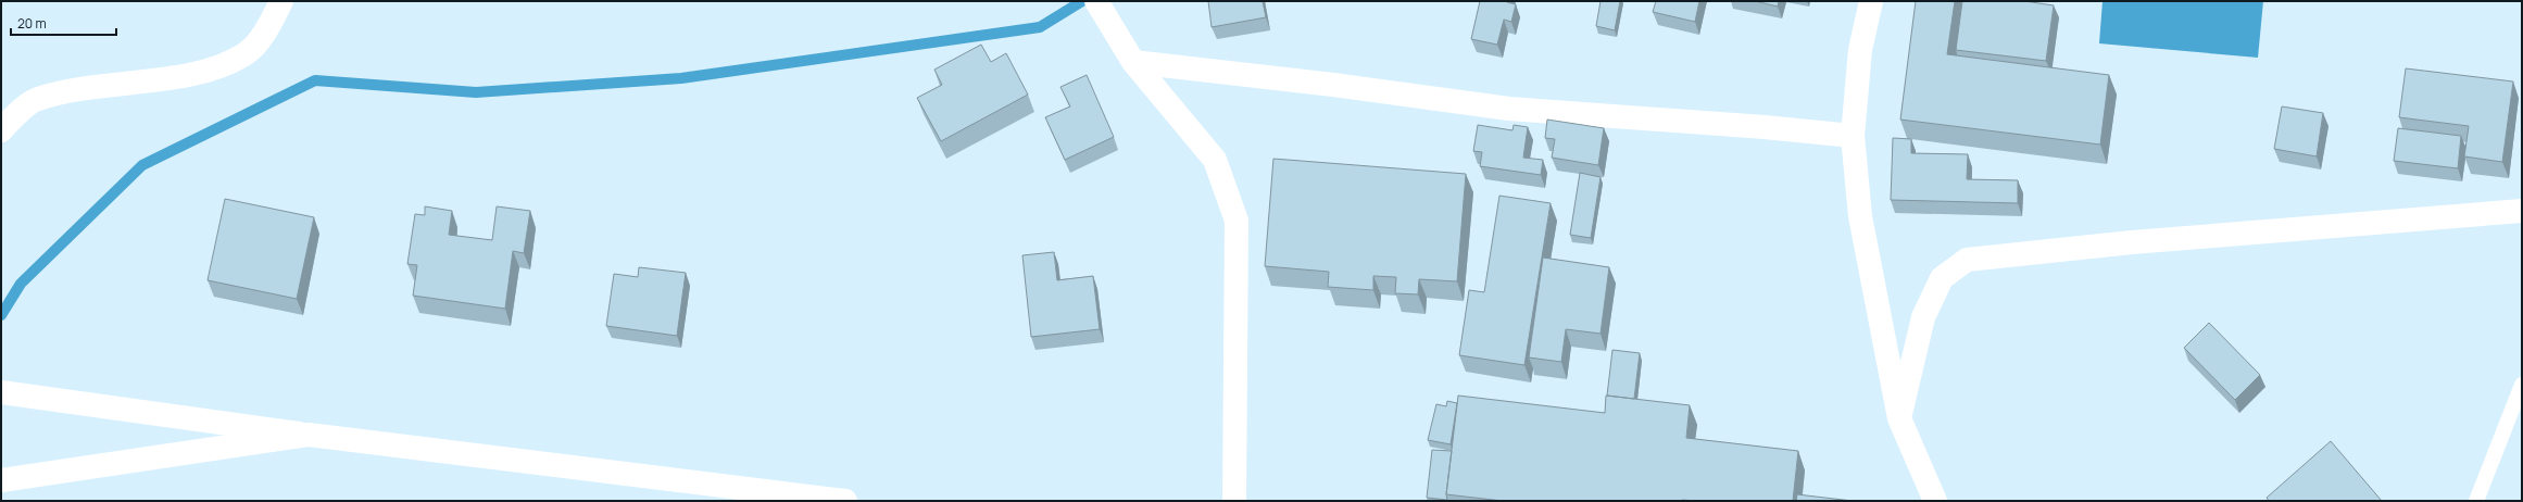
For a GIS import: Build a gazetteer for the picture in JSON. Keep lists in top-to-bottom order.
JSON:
{
  "scale_bar": "20 m"
}
